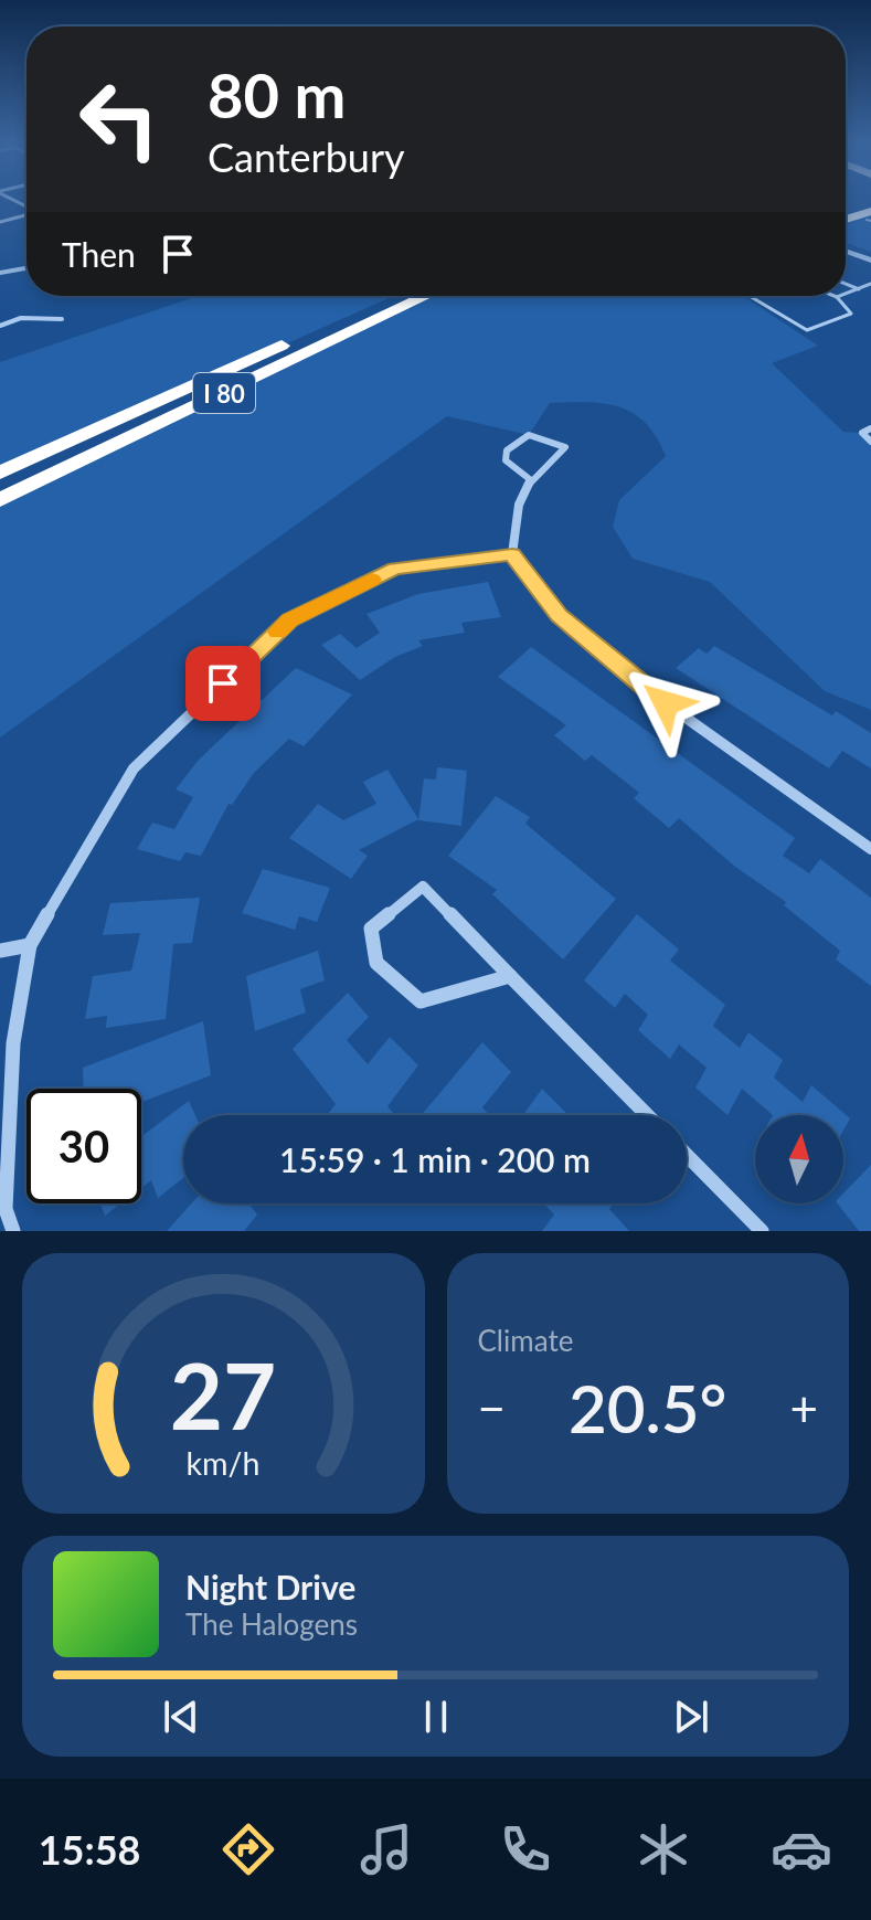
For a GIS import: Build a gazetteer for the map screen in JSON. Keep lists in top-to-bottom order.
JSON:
{
  "streets": {
    "highway": ["I 80"]
  },
  "north": "top",
  "page": {
    "turn": ["80 m", "Canterbury"],
    "then": "Then",
    "limit": "30",
    "trip": "15:59 · 1 min · 200 m",
    "tile": "Climate",
    "heat": ["−", "20.5°", "+"],
    "song": ["Night Drive", "The Halogens"],
    "tabs": "15:58",
    "gauge": ["27", "km/h"]
  }
}
